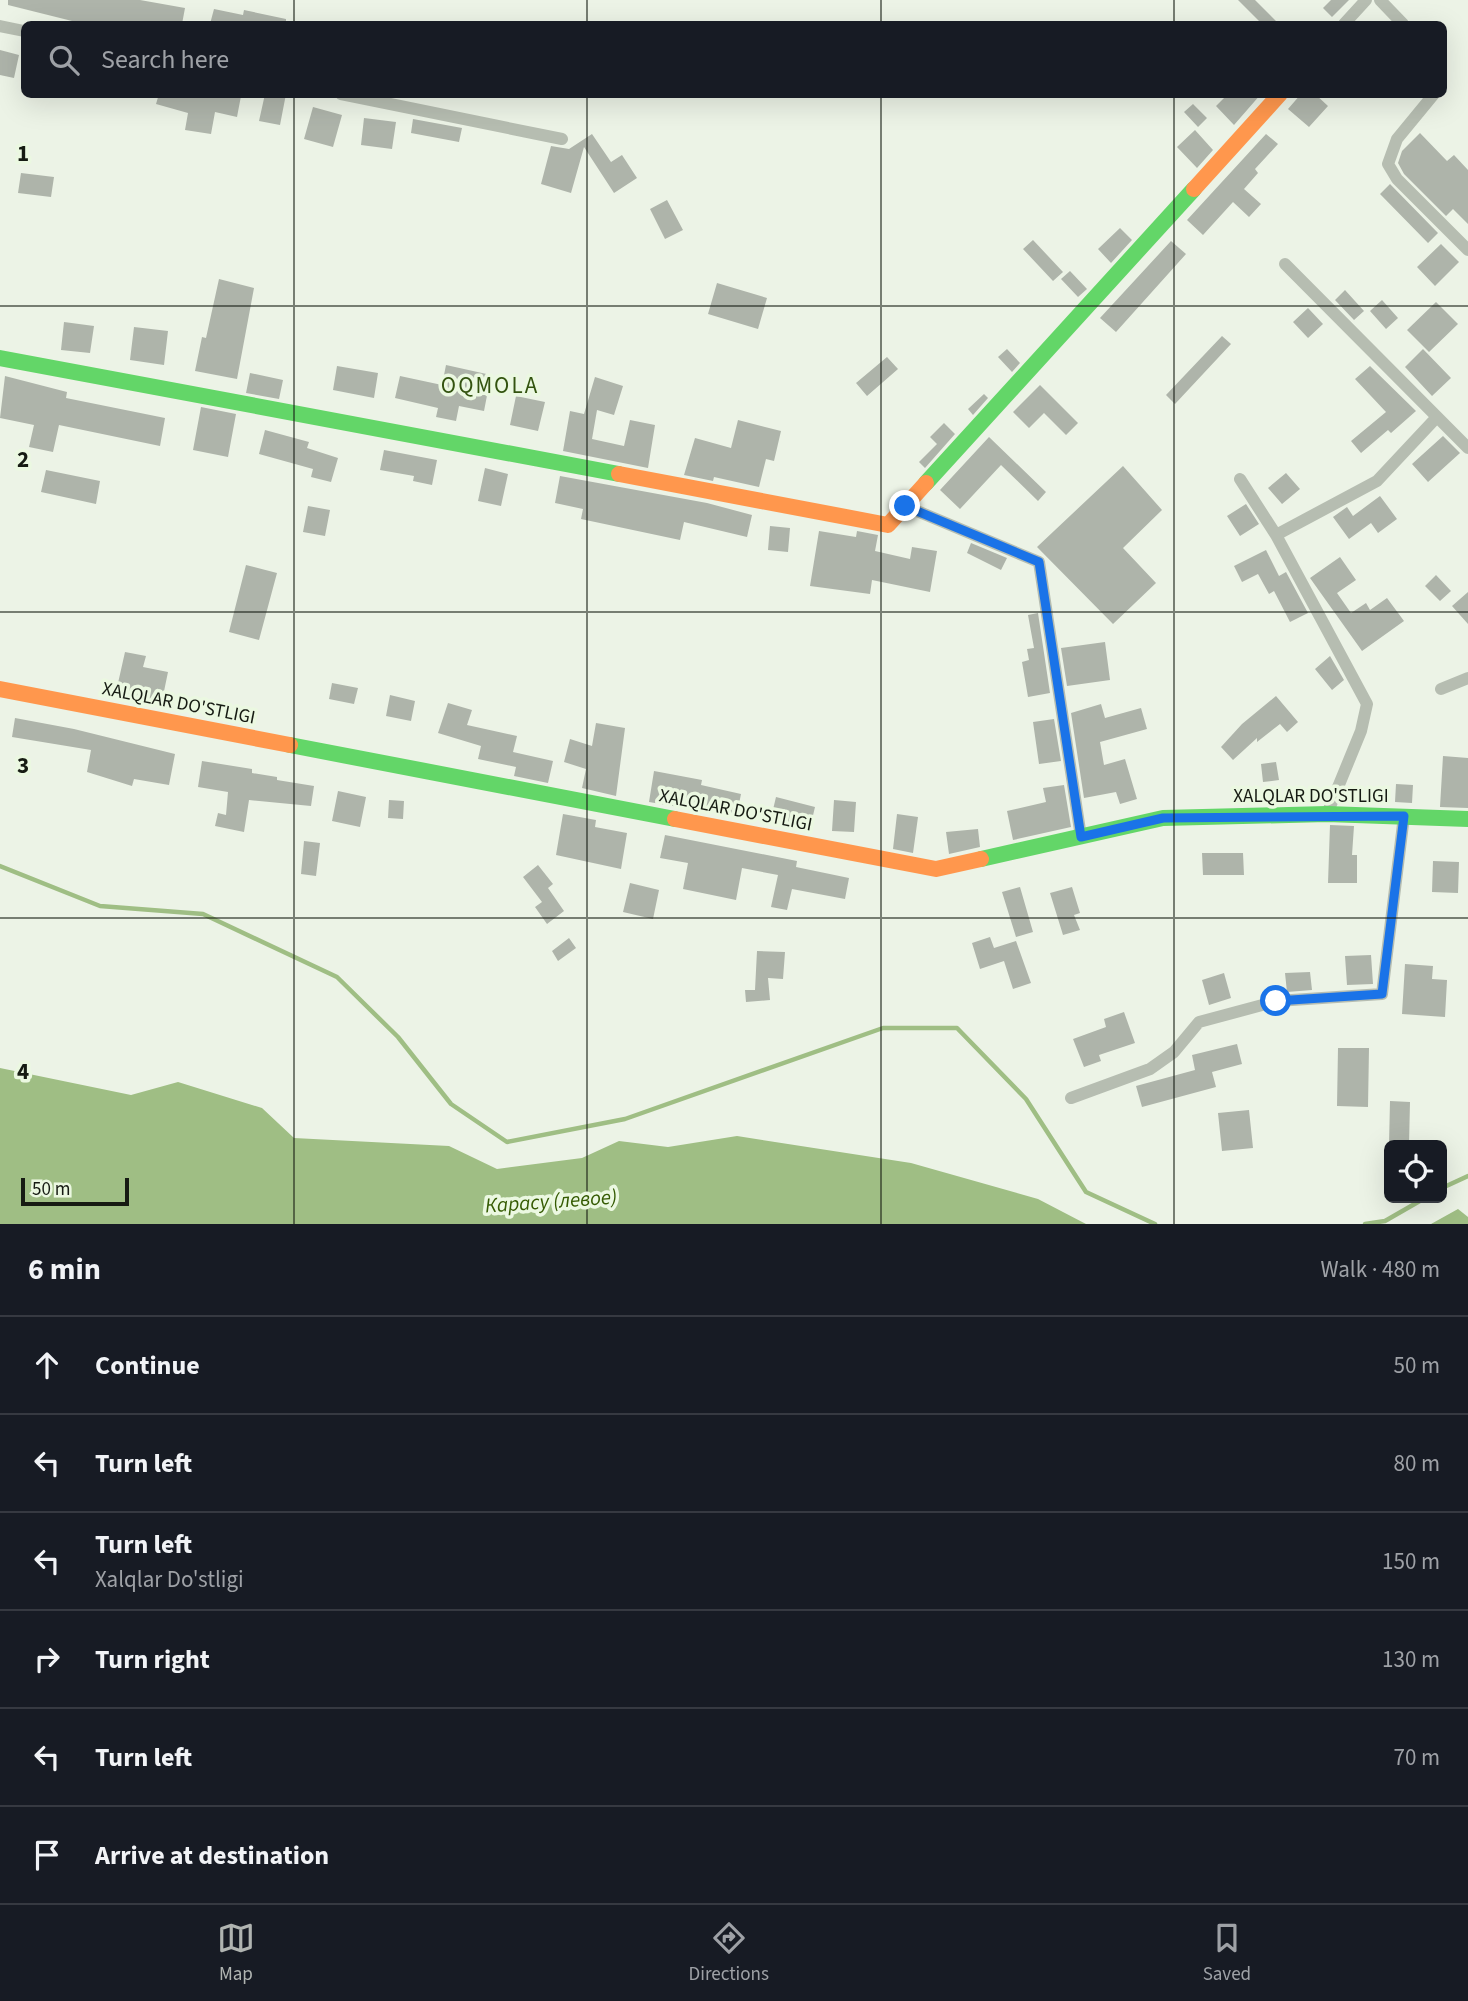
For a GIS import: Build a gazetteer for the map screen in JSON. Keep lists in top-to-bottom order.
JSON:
{
  "streets": {
    "street": ["XALQLAR DO'STLIGI"]
  },
  "districts": ["OQMOLA"],
  "water": ["Карасу (левое)"],
  "scale_bar": "50 m",
  "page": {
    "search": "Search here",
    "scale": "50 m",
    "heading": ["6 min", "Walk · 480 m"],
    "list": [
      ["Continue", "50 m"],
      ["Turn left", "80 m"],
      ["Turn left", "Xalqlar Do'stligi", "150 m"],
      ["Turn right", "130 m"],
      ["Turn left", "70 m"],
      "Arrive at destination"
    ],
    "nav": ["Map", "Directions", "Saved"]
  },
  "grid": {
    "rows": [
      "1",
      "2",
      "3",
      "4"
    ]
  }
}
